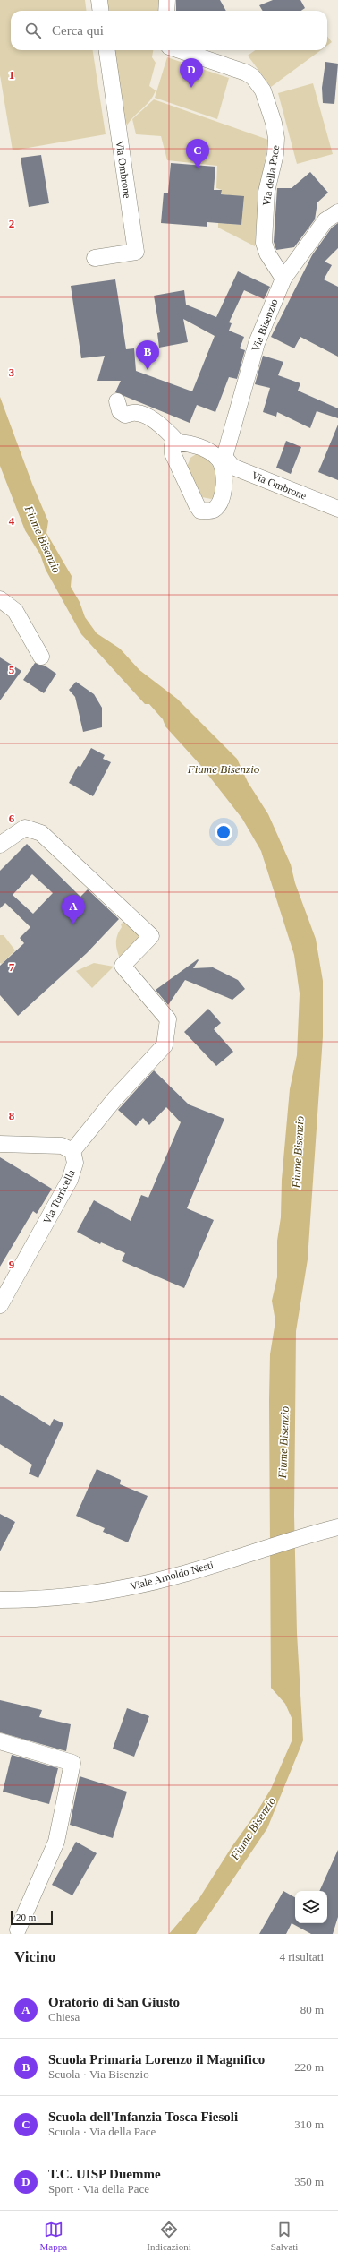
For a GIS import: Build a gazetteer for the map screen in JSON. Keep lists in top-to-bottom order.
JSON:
{
  "streets": {
    "street": [
      "Via Ombrone",
      "Via della Pace",
      "Via Bisenzio",
      "Via Torricella",
      "Viale Arnoldo Nesti"
    ]
  },
  "crossings": [
    ["Via Ombrone", "Via Bisenzio"],
    ["Via della Pace", "Via Bisenzio"]
  ],
  "water": ["Fiume Bisenzio"],
  "scale_bar": "20 m",
  "page": {
    "search": "Cerca qui",
    "pins": [
      "D",
      "C",
      "B",
      "A"
    ],
    "scale": "20 m",
    "heading": ["Vicino", "4 risultati"],
    "list": [
      {
        "mark": "A",
        "name": "Oratorio di San Giusto",
        "note": "Chiesa",
        "value": "80 m"
      },
      {
        "mark": "B",
        "name": "Scuola Primaria Lorenzo il Magnifico",
        "note": "Scuola · Via Bisenzio",
        "value": "220 m"
      },
      {
        "mark": "C",
        "name": "Scuola dell'Infanzia Tosca Fiesoli",
        "note": "Scuola · Via della Pace",
        "value": "310 m"
      },
      {
        "mark": "D",
        "name": "T.C. UISP Duemme",
        "note": "Sport · Via della Pace",
        "value": "350 m"
      }
    ],
    "nav": ["Mappa", "Indicazioni", "Salvati"]
  },
  "grid": {
    "rows": [
      "1",
      "2",
      "3",
      "4",
      "5",
      "6",
      "7",
      "8",
      "9"
    ]
  }
}
